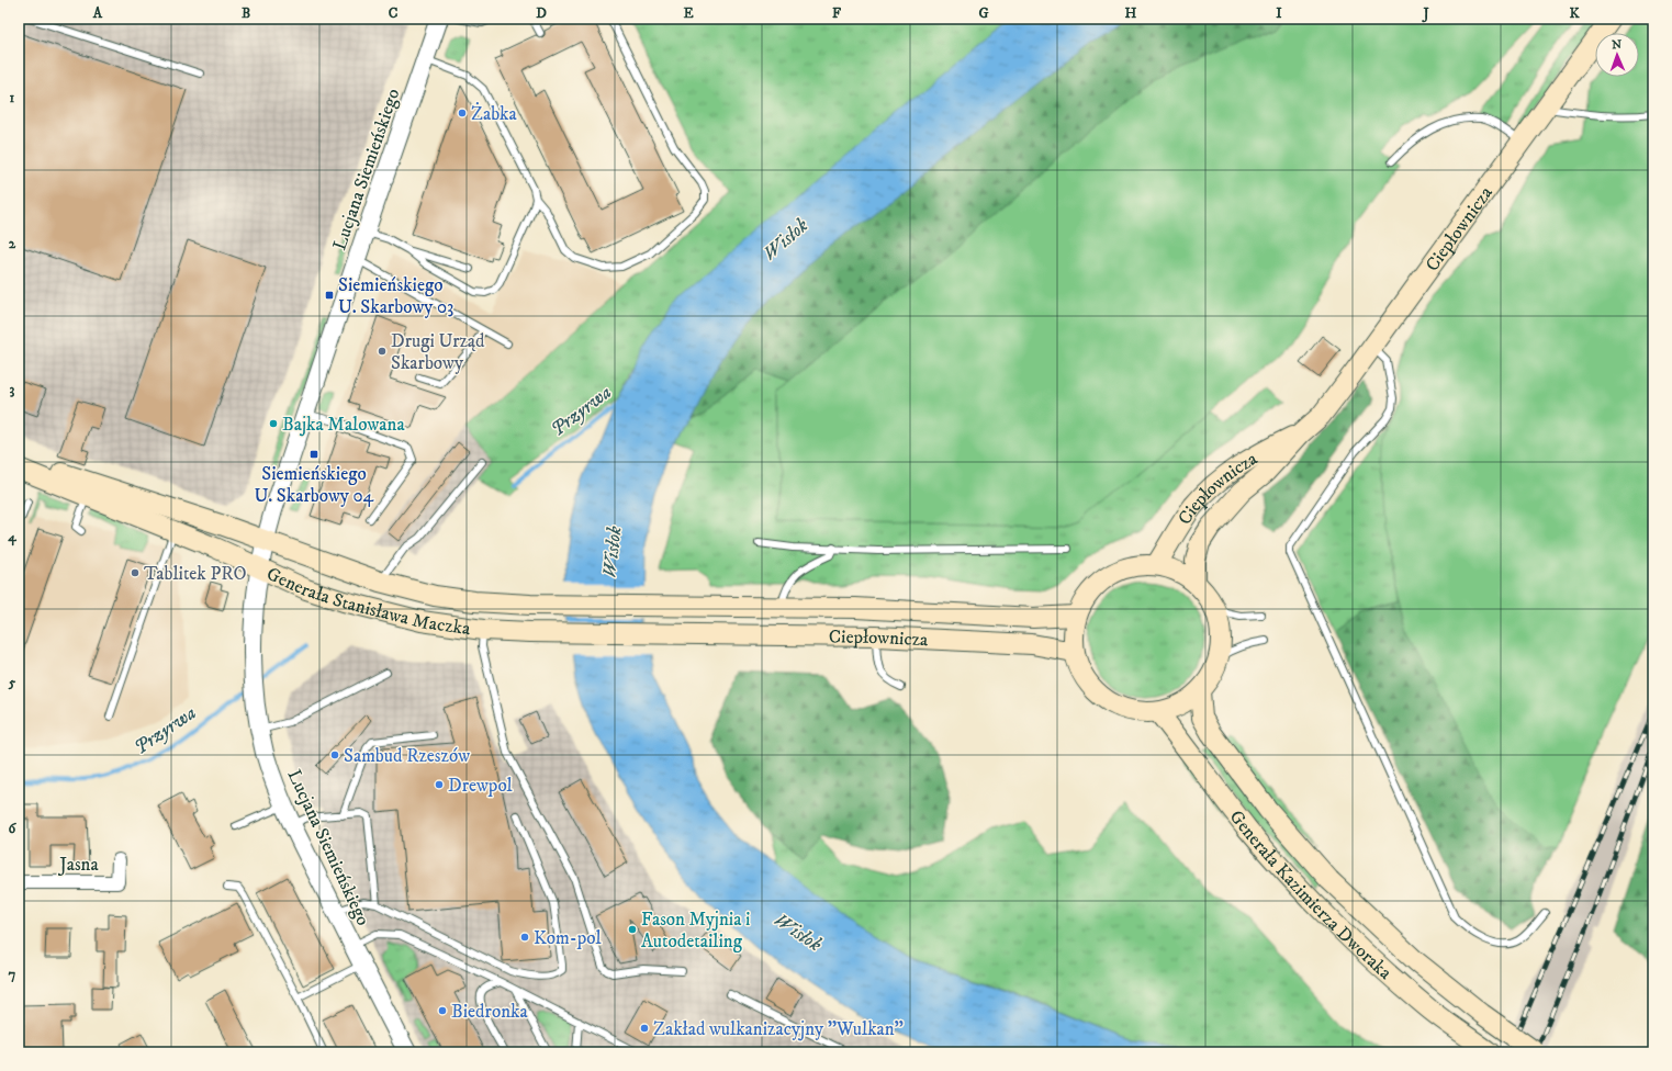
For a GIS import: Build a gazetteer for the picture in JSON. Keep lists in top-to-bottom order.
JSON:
{
  "streets": {
    "main road": ["Ciepłownicza", "Generała Stanisława Maczka", "Generała Kazimierza Dworaka"],
    "street": ["Lucjana Siemieńskiego", "Jasna"]
  },
  "crossings": [
    ["Lucjana Siemieńskiego", "Generała Stanisława Maczka"],
    ["Ciepłownicza", "Generała Stanisława Maczka"],
    ["Ciepłownicza", "Generała Kazimierza Dworaka"]
  ],
  "water": ["Wisłok", "Przyrwa"],
  "places": {
    "other": [
      "Żabka",
      "Drugi Urząd Skarbowy",
      "Bajka Malowana",
      "Tablitek PRO",
      "Sambud Rzeszów",
      "Drewpol",
      "Fason Myjnia i Autodetailing",
      "Kom-pol",
      "Biedronka",
      "Zakład wulkanizacyjny \"Wulkan\""
    ],
    "transit": ["Siemieńskiego U. Skarbowy 03", "Siemieńskiego U. Skarbowy 04"]
  },
  "north": "top",
  "grid": {
    "columns": [
      "A",
      "B",
      "C",
      "D",
      "E",
      "F",
      "G",
      "H",
      "I",
      "J",
      "K"
    ],
    "rows": [
      "1",
      "2",
      "3",
      "4",
      "5",
      "6",
      "7"
    ]
  }
}
